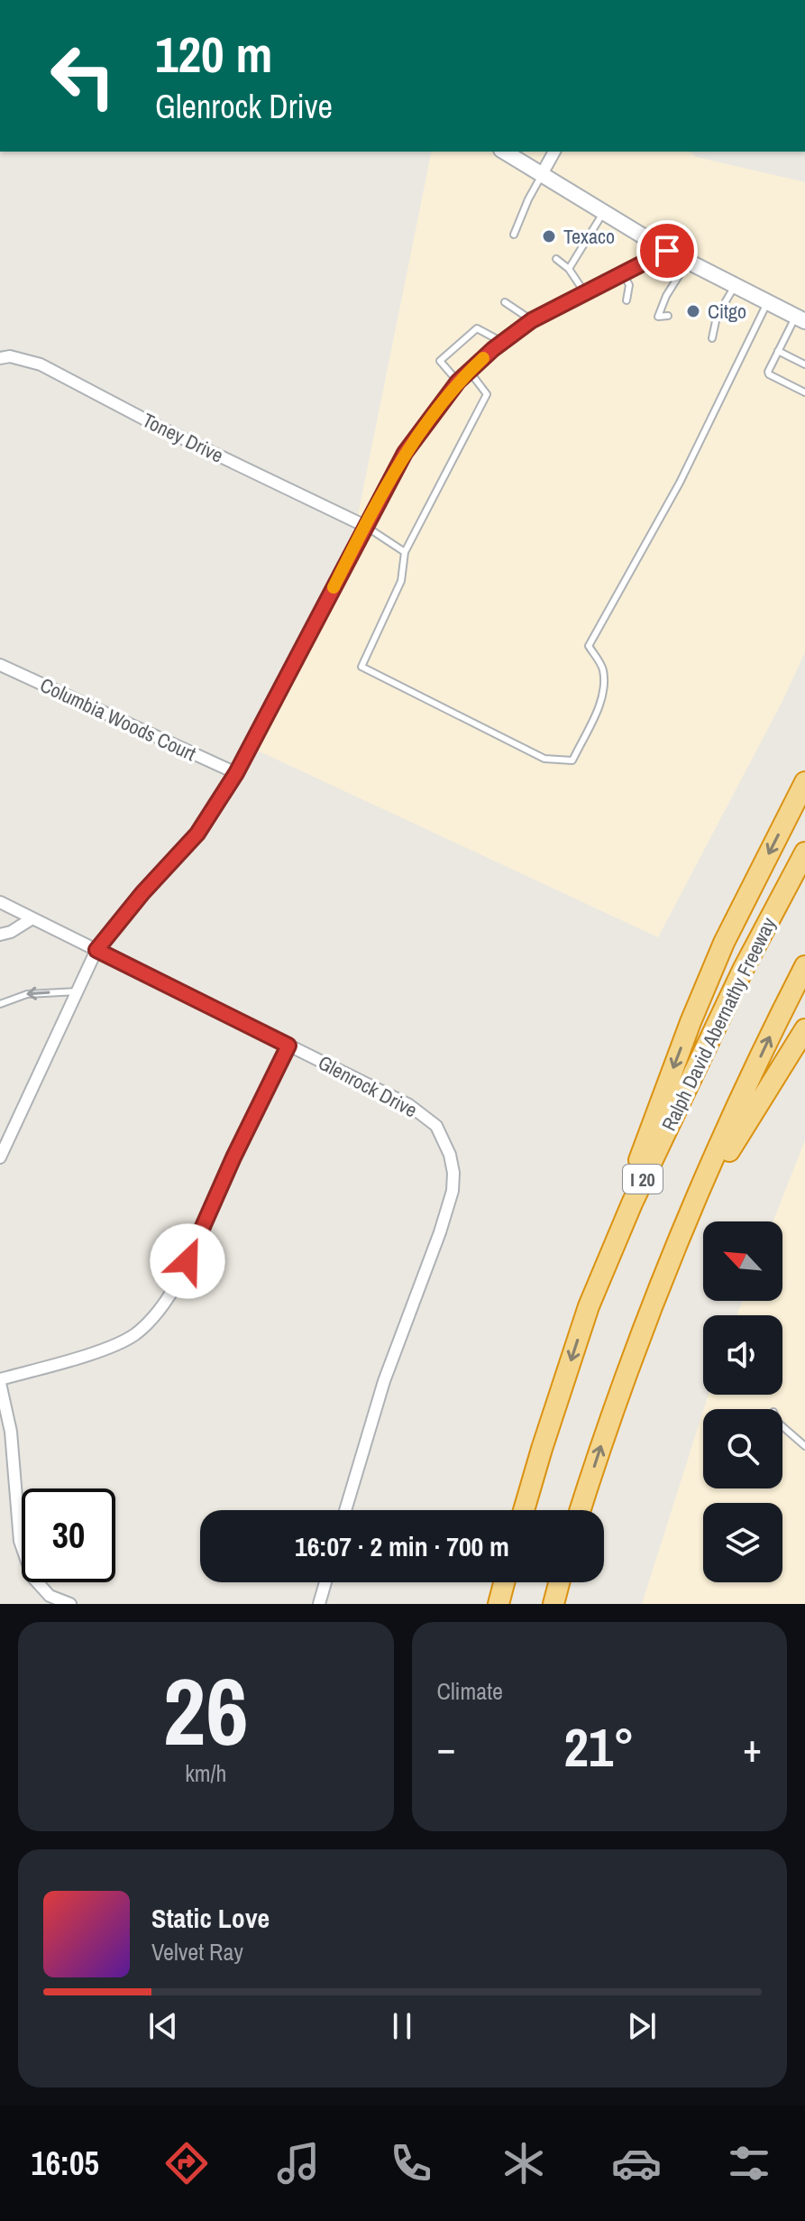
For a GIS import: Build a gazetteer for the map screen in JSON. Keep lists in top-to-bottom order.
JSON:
{
  "streets": {
    "highway": ["Ralph David Abernathy Freeway", "I 20"],
    "street": ["Toney Drive", "Columbia Woods Court", "Glenrock Drive"]
  },
  "places": ["Texaco", "Citgo"],
  "north": "top left",
  "page": {
    "turn": ["120 m", "Glenrock Drive"],
    "limit": "30",
    "trip": "16:07 · 2 min · 700 m",
    "tile": [
      ["26", "km/h"],
      "Climate"
    ],
    "heat": ["−", "21°", "+"],
    "song": ["Static Love", "Velvet Ray"],
    "tabs": "16:05"
  }
}
